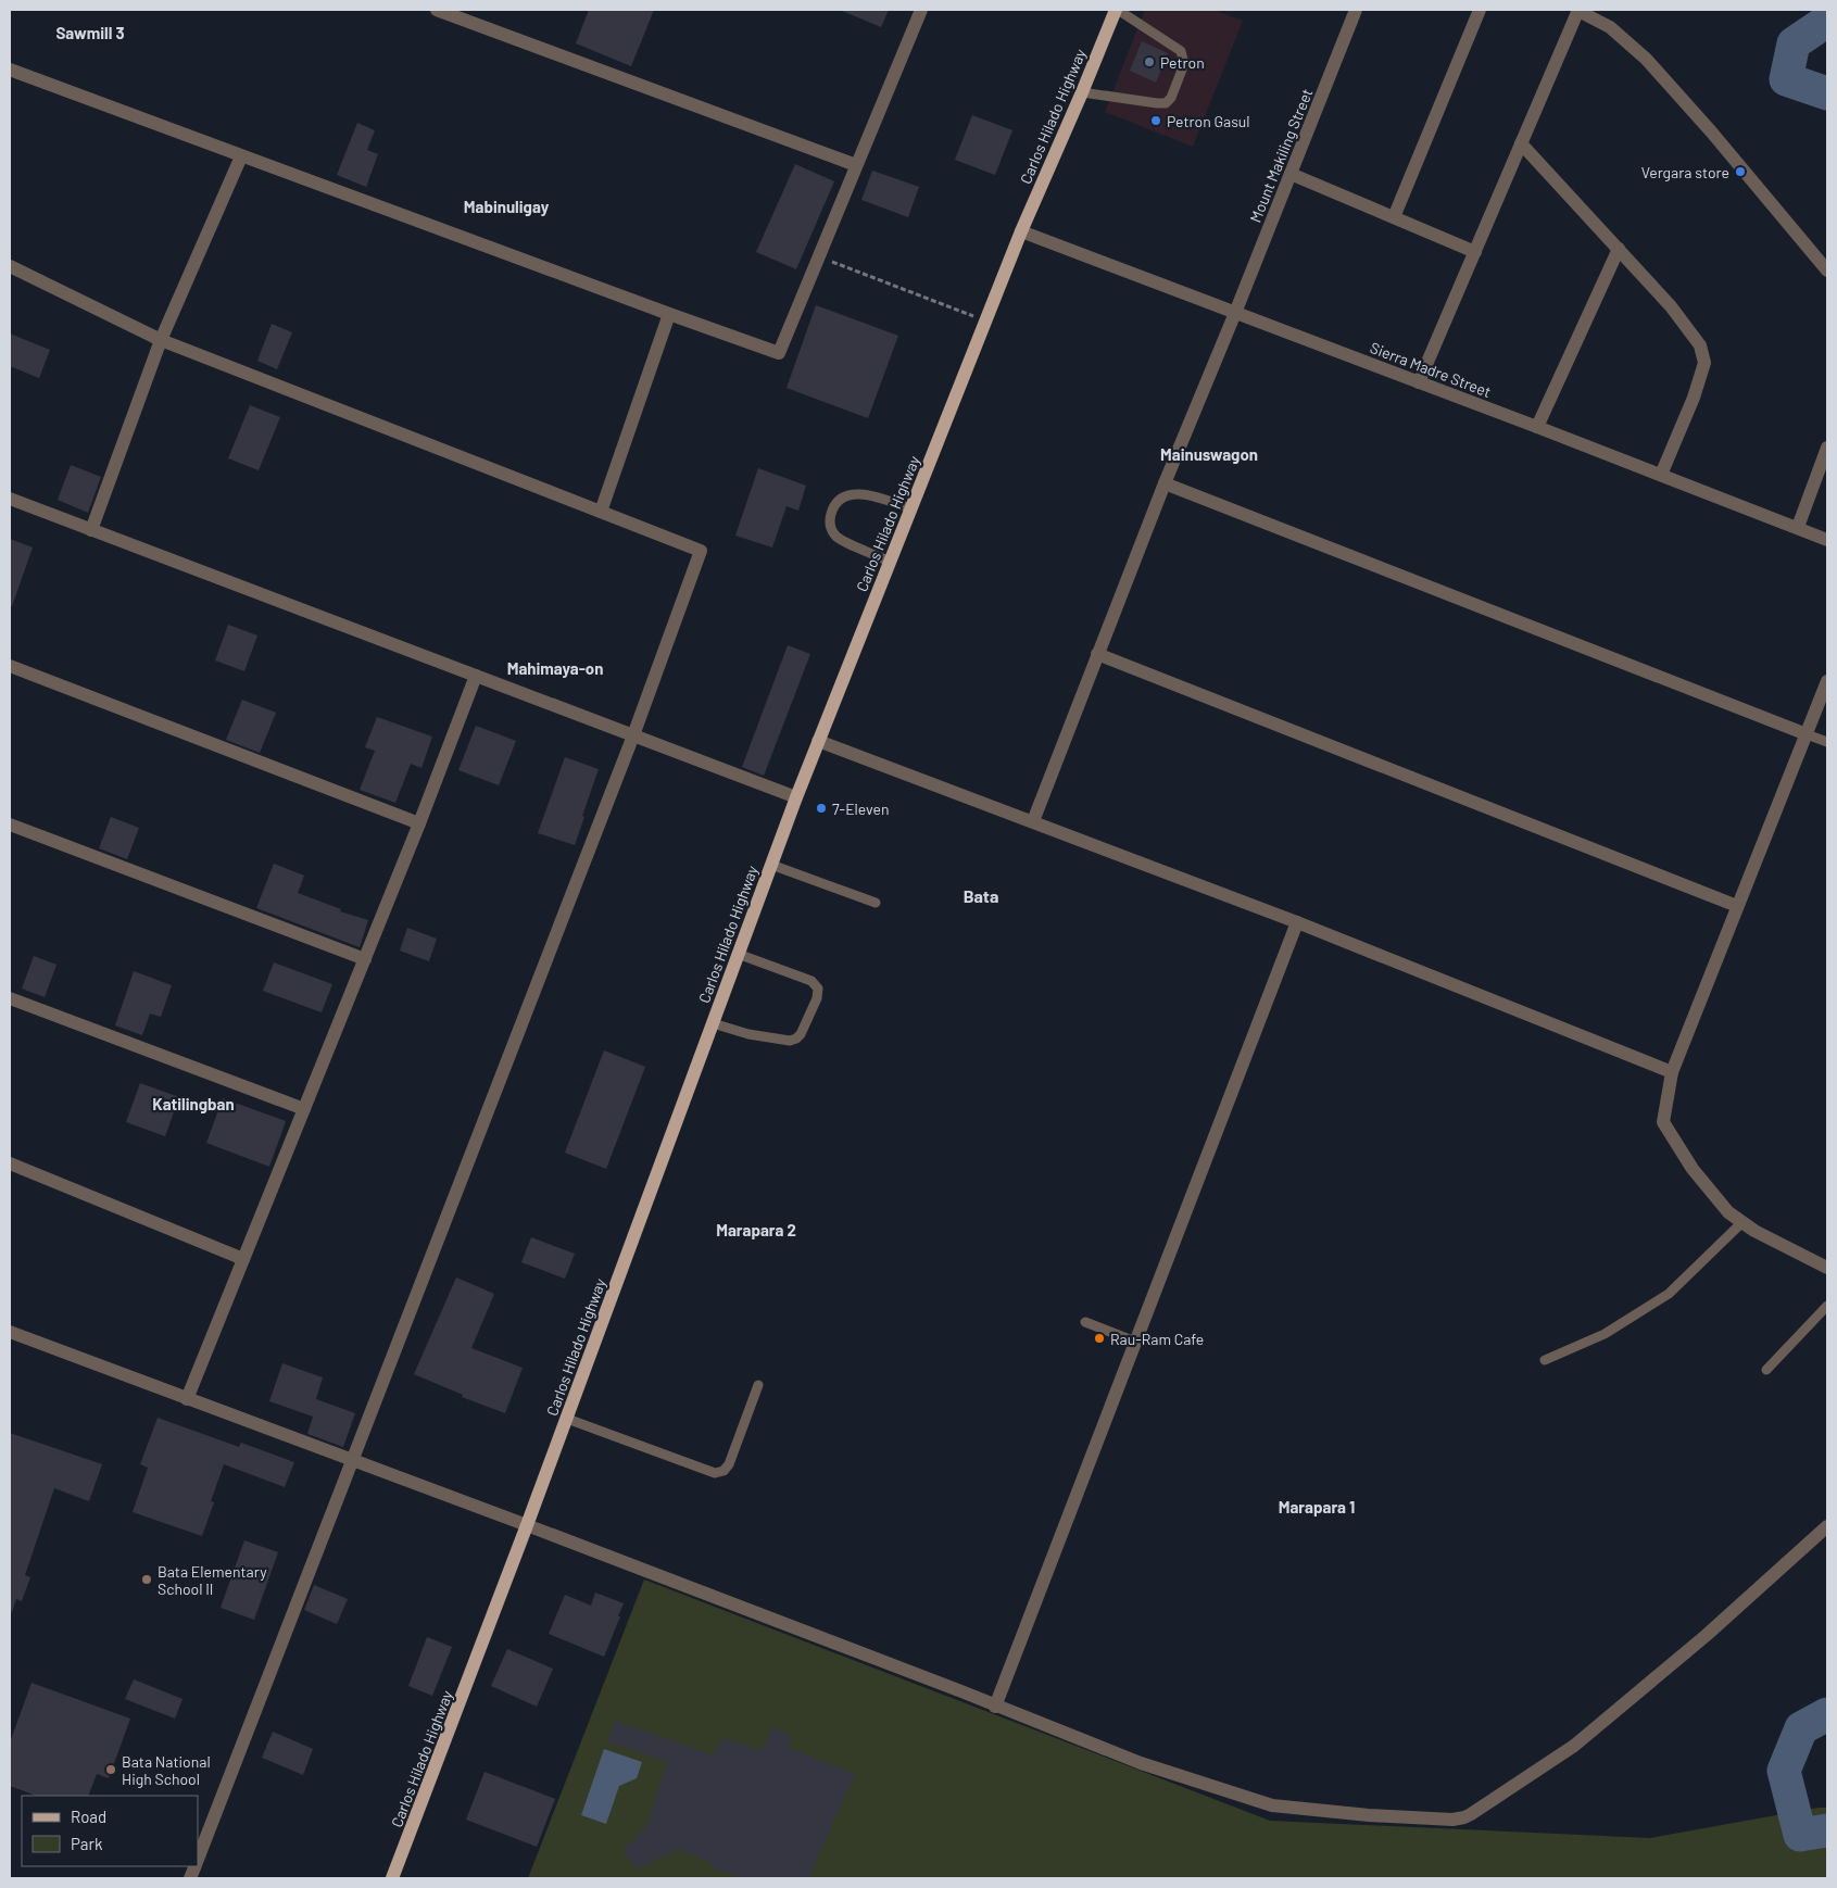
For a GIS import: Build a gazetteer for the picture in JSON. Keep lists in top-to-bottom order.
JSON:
{
  "streets": {
    "main road": ["Carlos Hilado Highway"],
    "street": ["Mount Makiling Street", "Sierra Madre Street"]
  },
  "crossings": [
    ["Carlos Hilado Highway", "Sierra Madre Street"],
    ["Mount Makiling Street", "Sierra Madre Street"]
  ],
  "districts": [
    "Sawmill 3",
    "Mabinuligay",
    "Mainuswagon",
    "Mahimaya-on",
    "Bata",
    "Katilingban",
    "Marapara 2",
    "Marapara 1"
  ],
  "places": [
    "Petron",
    "Petron Gasul",
    "Vergara store",
    "7-Eleven",
    "Rau-Ram Cafe",
    "Bata Elementary School II",
    "Bata National High School"
  ],
  "legend": ["Road", "Park"]
}
